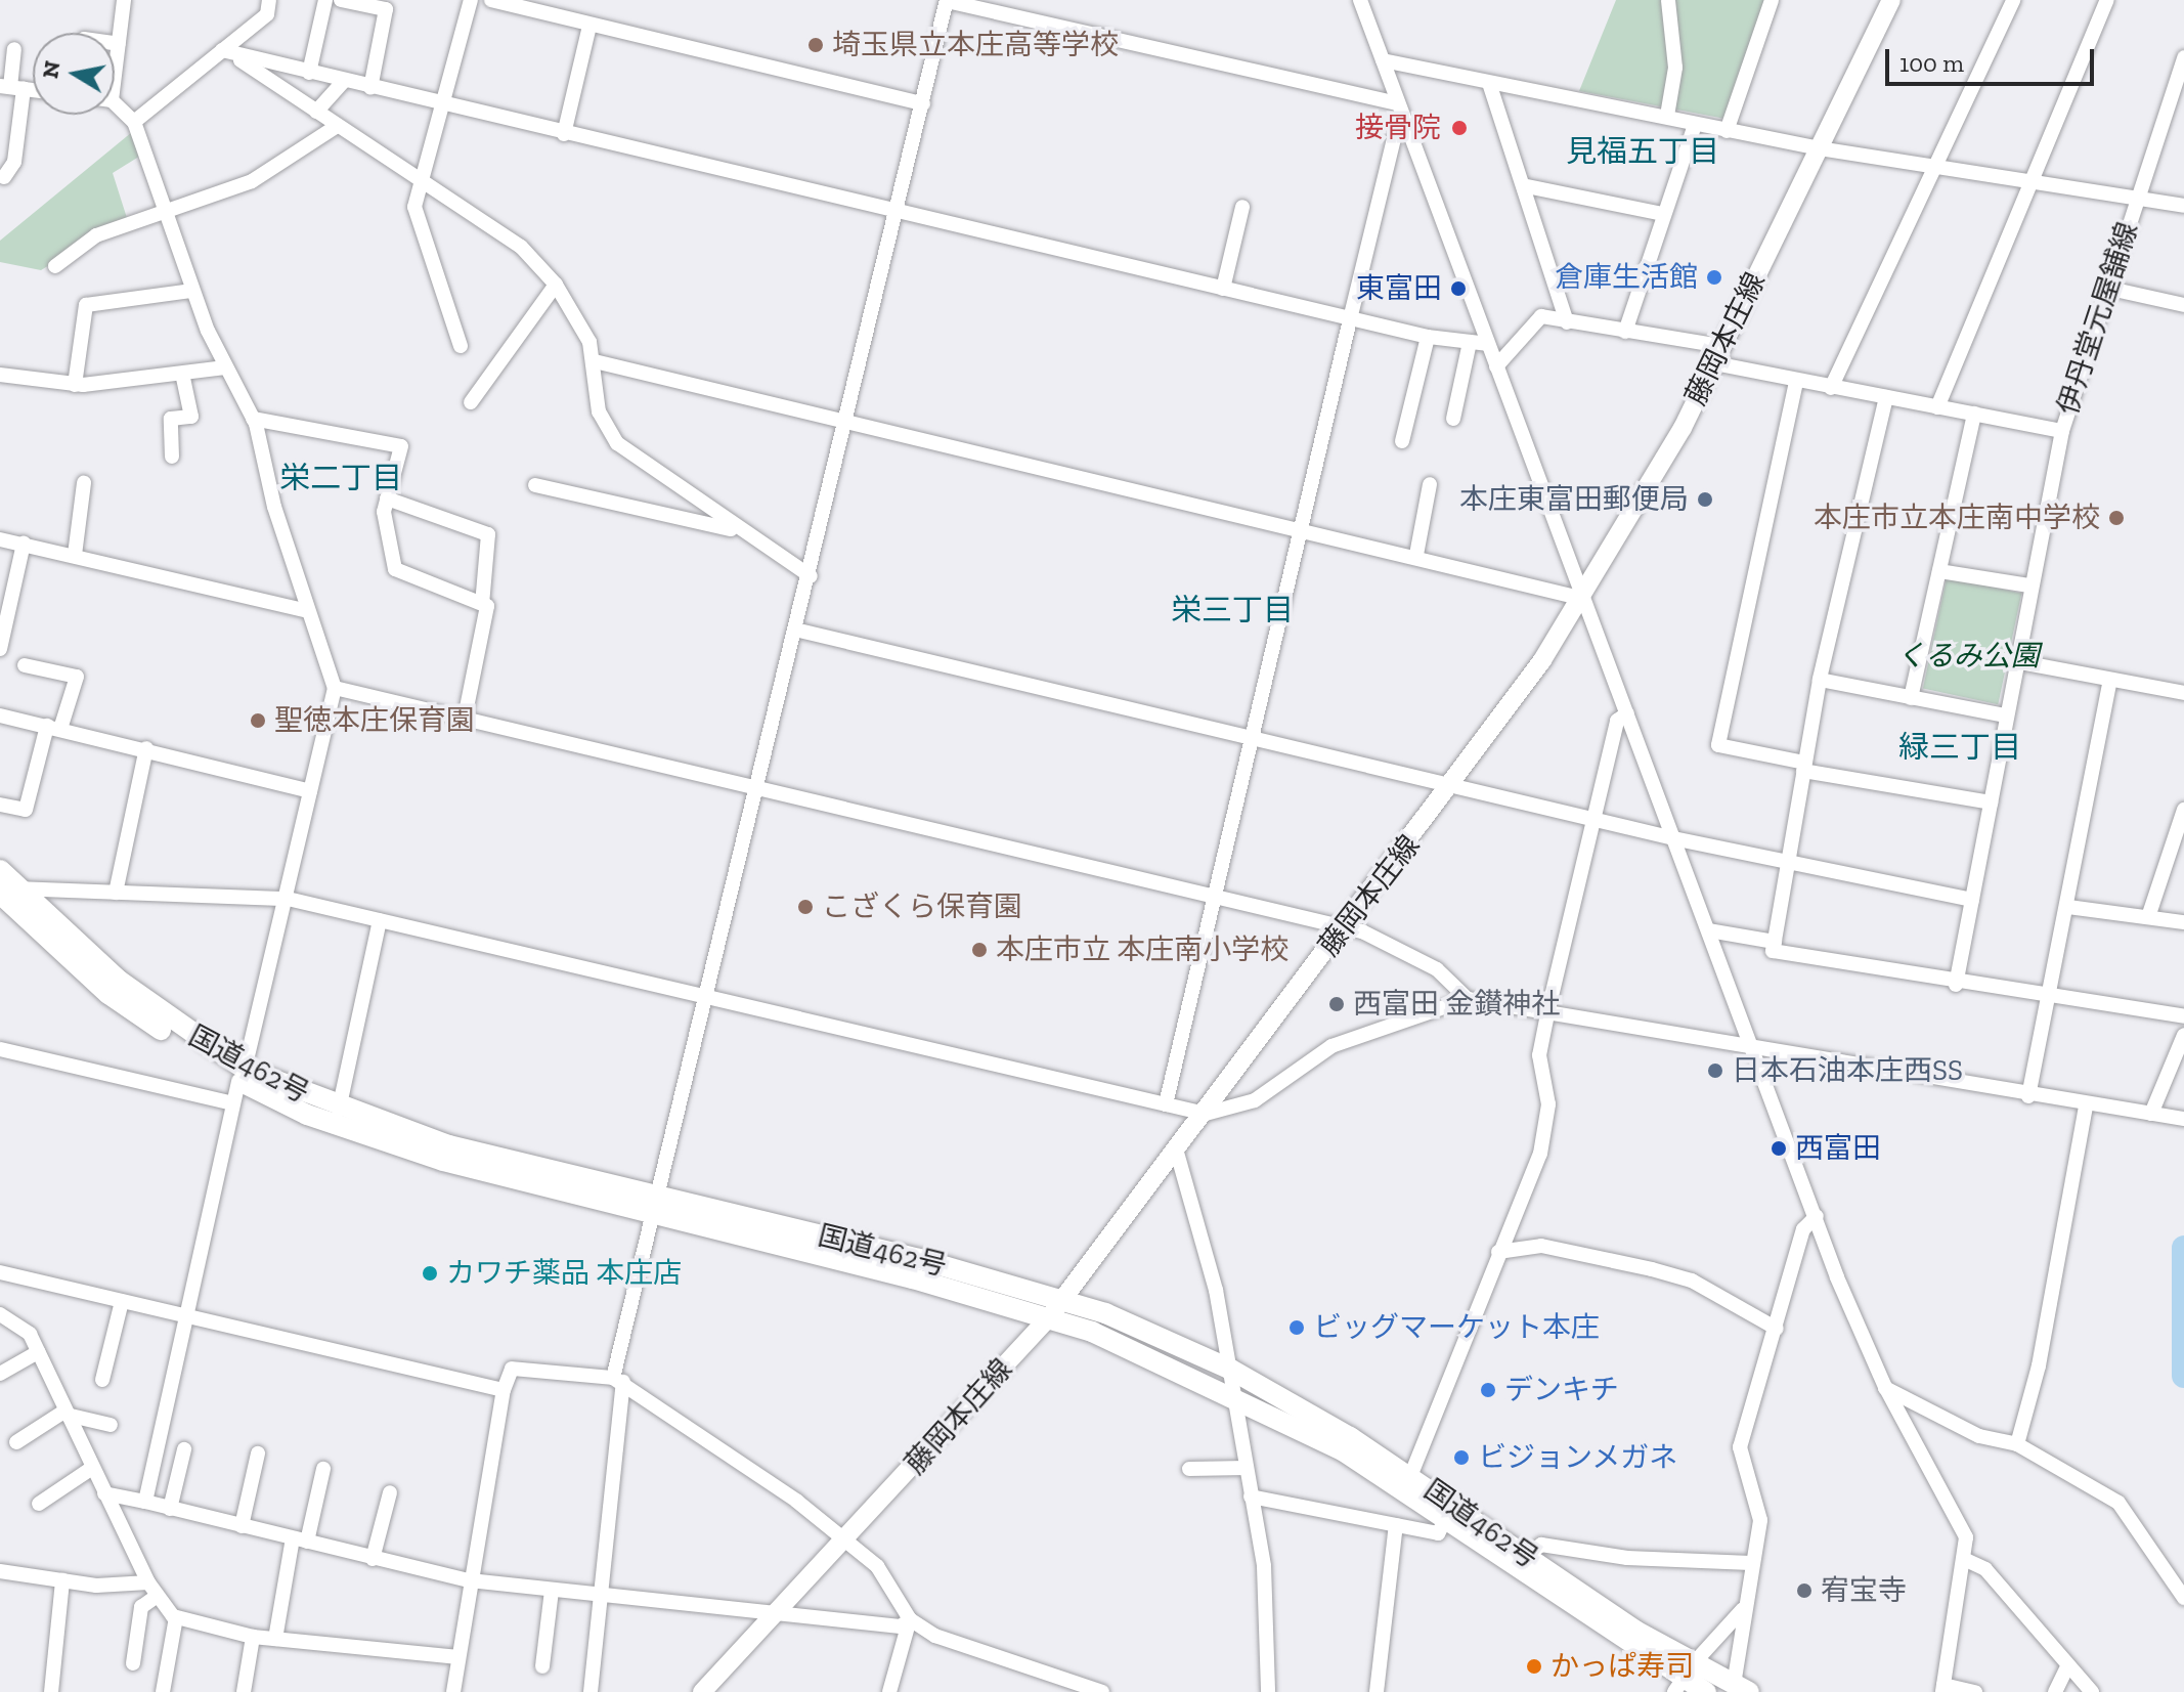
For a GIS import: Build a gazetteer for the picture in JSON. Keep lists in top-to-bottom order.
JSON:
{
  "streets": {
    "highway": ["国道462号"],
    "main road": ["藤岡本庄線"],
    "street": ["伊丹堂元屋舗線"]
  },
  "crossings": [
    ["伊丹堂元屋舗線", "藤岡本庄線"],
    ["藤岡本庄線", "国道462号"]
  ],
  "districts": [
    "見福五丁目",
    "栄二丁目",
    "栄三丁目",
    "緑三丁目"
  ],
  "parks": ["くるみ公園"],
  "places": [
    "埼玉県立本庄高等学校",
    "接骨院",
    "倉庫生活館",
    "東富田",
    "本庄東富田郵便局",
    "本庄市立本庄南中学校",
    "聖徳本庄保育園",
    "こざくら保育園",
    "本庄市立 本庄南小学校",
    "西富田 金鑚神社",
    "日本石油本庄西SS",
    "西富田",
    "カワチ薬品 本庄店",
    "ビッグマーケット本庄",
    "デンキチ",
    "ビジョンメガネ",
    "宥宝寺",
    "かっぱ寿司"
  ],
  "scale_bar": "100 m",
  "north": "left"
}
